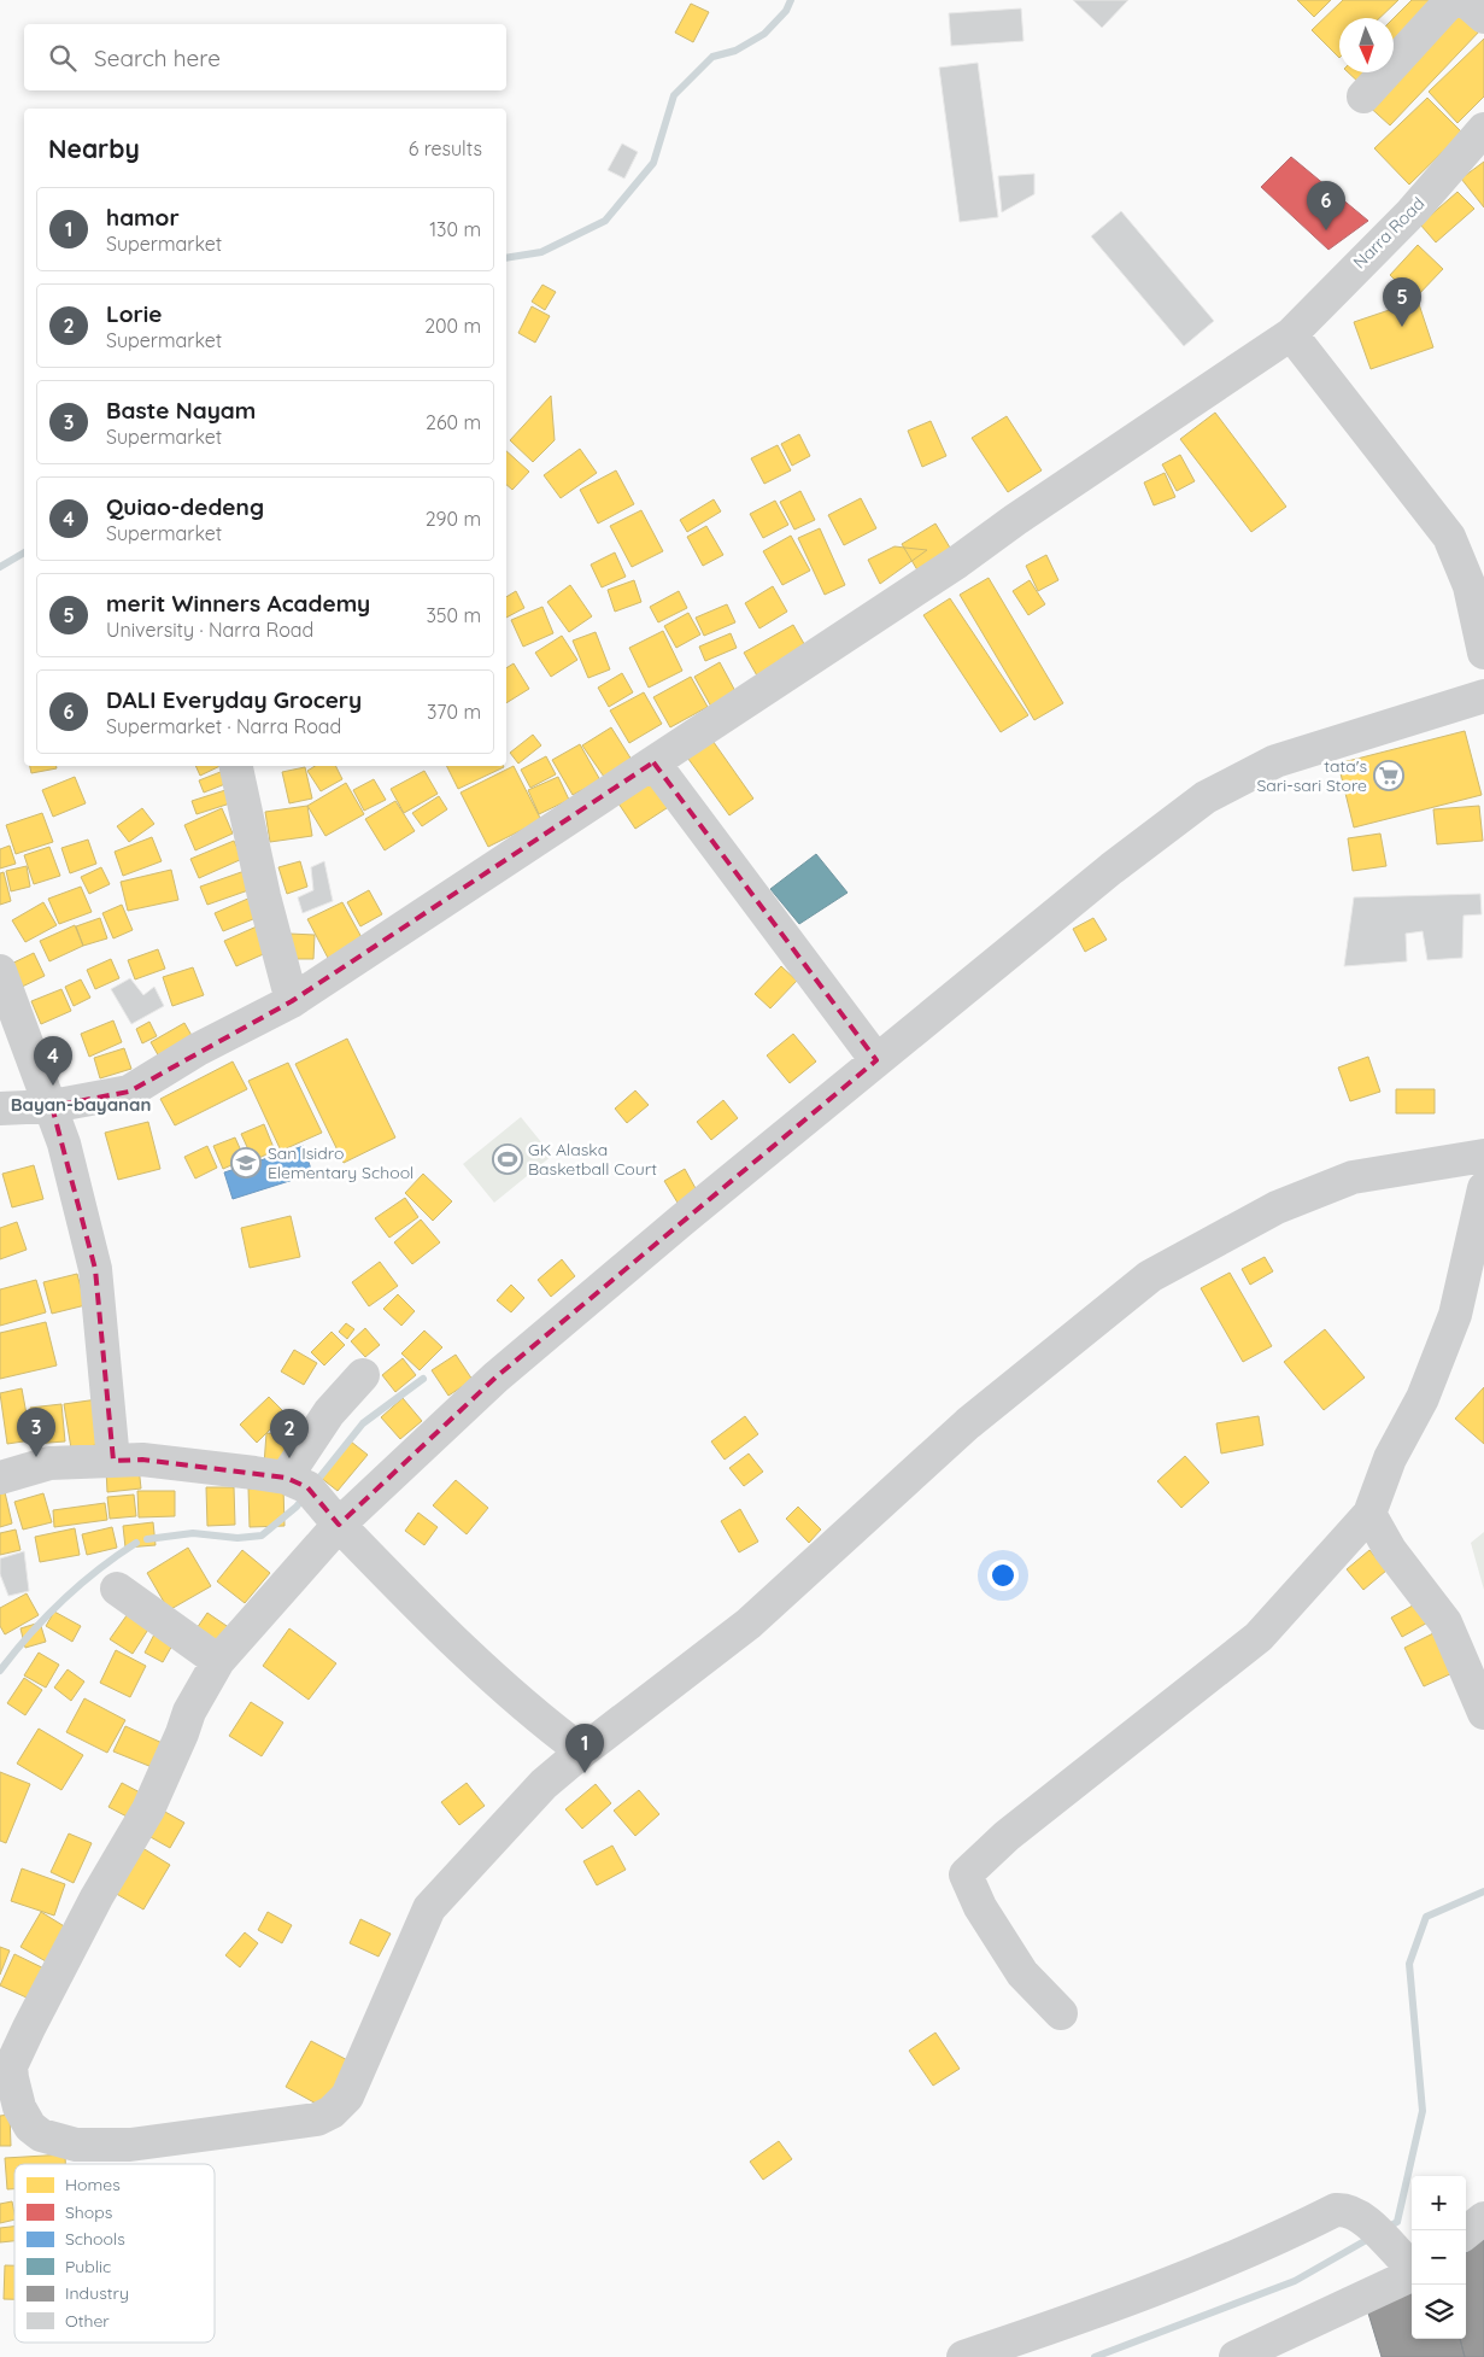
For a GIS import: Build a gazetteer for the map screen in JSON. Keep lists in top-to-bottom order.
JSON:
{
  "streets": {
    "street": ["Narra Road"]
  },
  "districts": ["Bayan-bayanan"],
  "places": {
    "supermarket": ["tata's Sari-sari Store"],
    "sports": ["GK Alaska Basketball Court"],
    "school or university": ["San Isidro Elementary School"]
  },
  "legend": [
    "Homes",
    "Shops",
    "Schools",
    "Public",
    "Industry",
    "Other"
  ],
  "north": "bottom",
  "page": {
    "search": "Search here",
    "heading": ["Nearby", "6 results"],
    "pins": [
      "6",
      "5",
      "4",
      "3",
      "2",
      "1"
    ],
    "list": [
      {
        "mark": "1",
        "name": "hamor",
        "note": "Supermarket",
        "value": "130 m"
      },
      {
        "mark": "2",
        "name": "Lorie",
        "note": "Supermarket",
        "value": "200 m"
      },
      {
        "mark": "3",
        "name": "Baste Nayam",
        "note": "Supermarket",
        "value": "260 m"
      },
      {
        "mark": "4",
        "name": "Quiao-dedeng",
        "note": "Supermarket",
        "value": "290 m"
      },
      {
        "mark": "5",
        "name": "merit Winners Academy",
        "note": "University · Narra Road",
        "value": "350 m"
      },
      {
        "mark": "6",
        "name": "DALI Everyday Grocery",
        "note": "Supermarket · Narra Road",
        "value": "370 m"
      }
    ],
    "map_buttons": ["+", "−"]
  }
}
